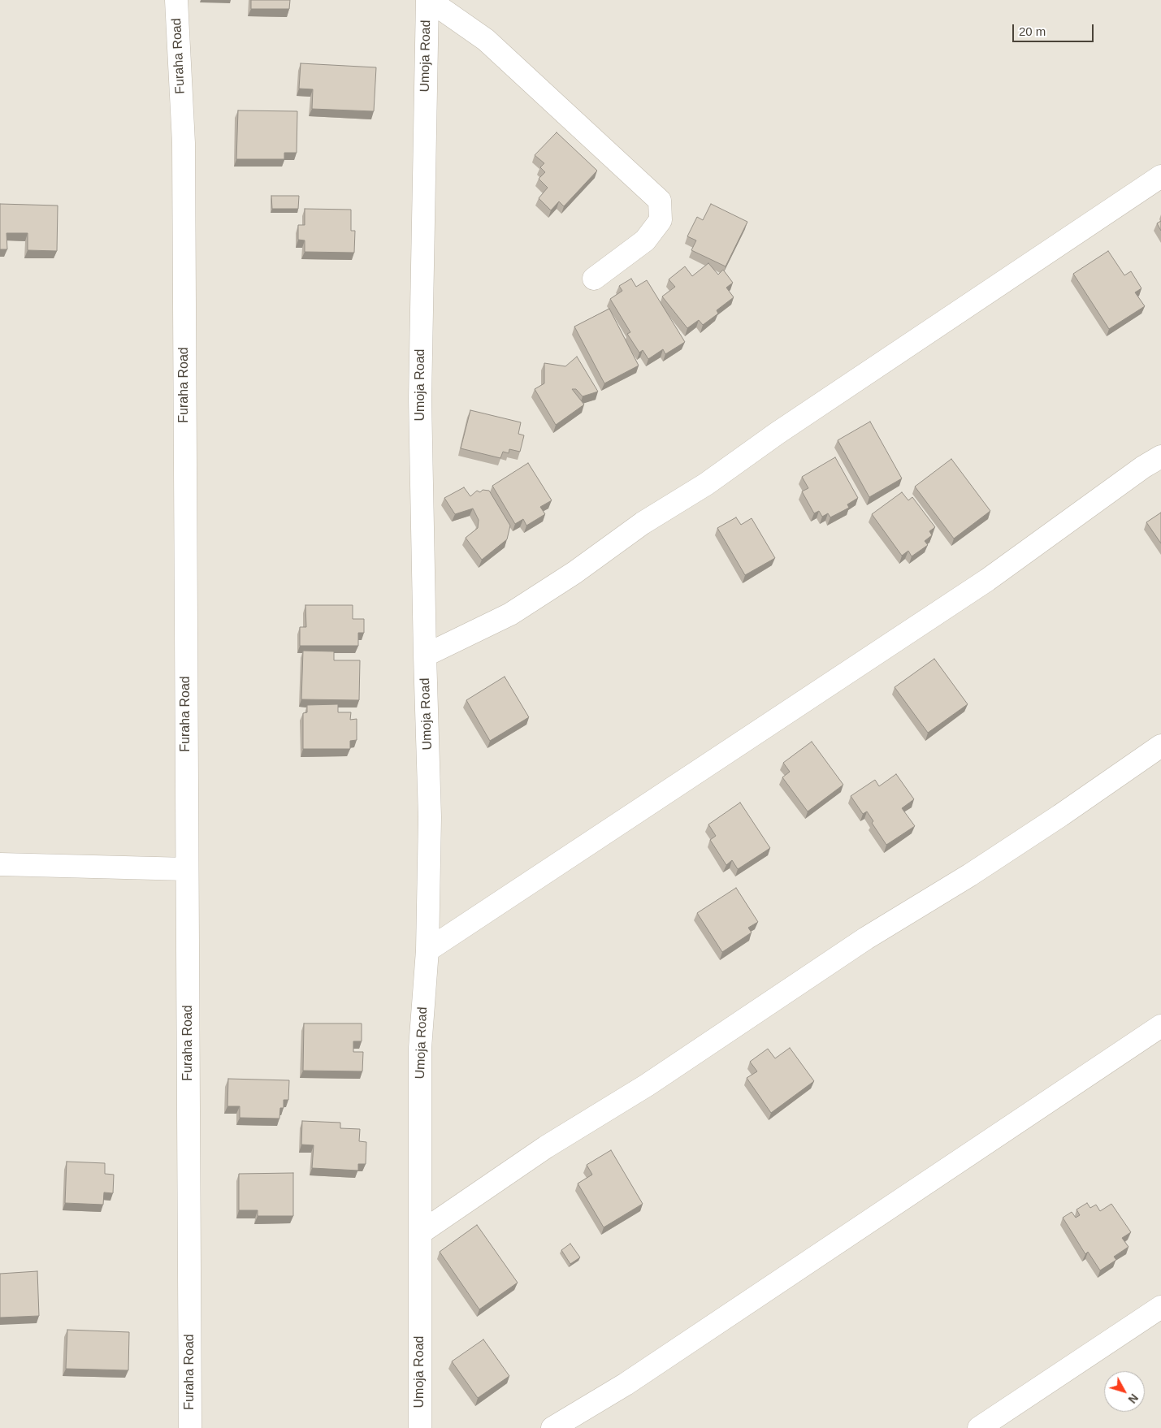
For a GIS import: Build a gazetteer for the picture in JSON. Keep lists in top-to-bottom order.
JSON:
{
  "streets": {
    "street": ["Furaha Road", "Umoja Road"]
  },
  "scale_bar": "20 m",
  "north": "bottom right"
}
